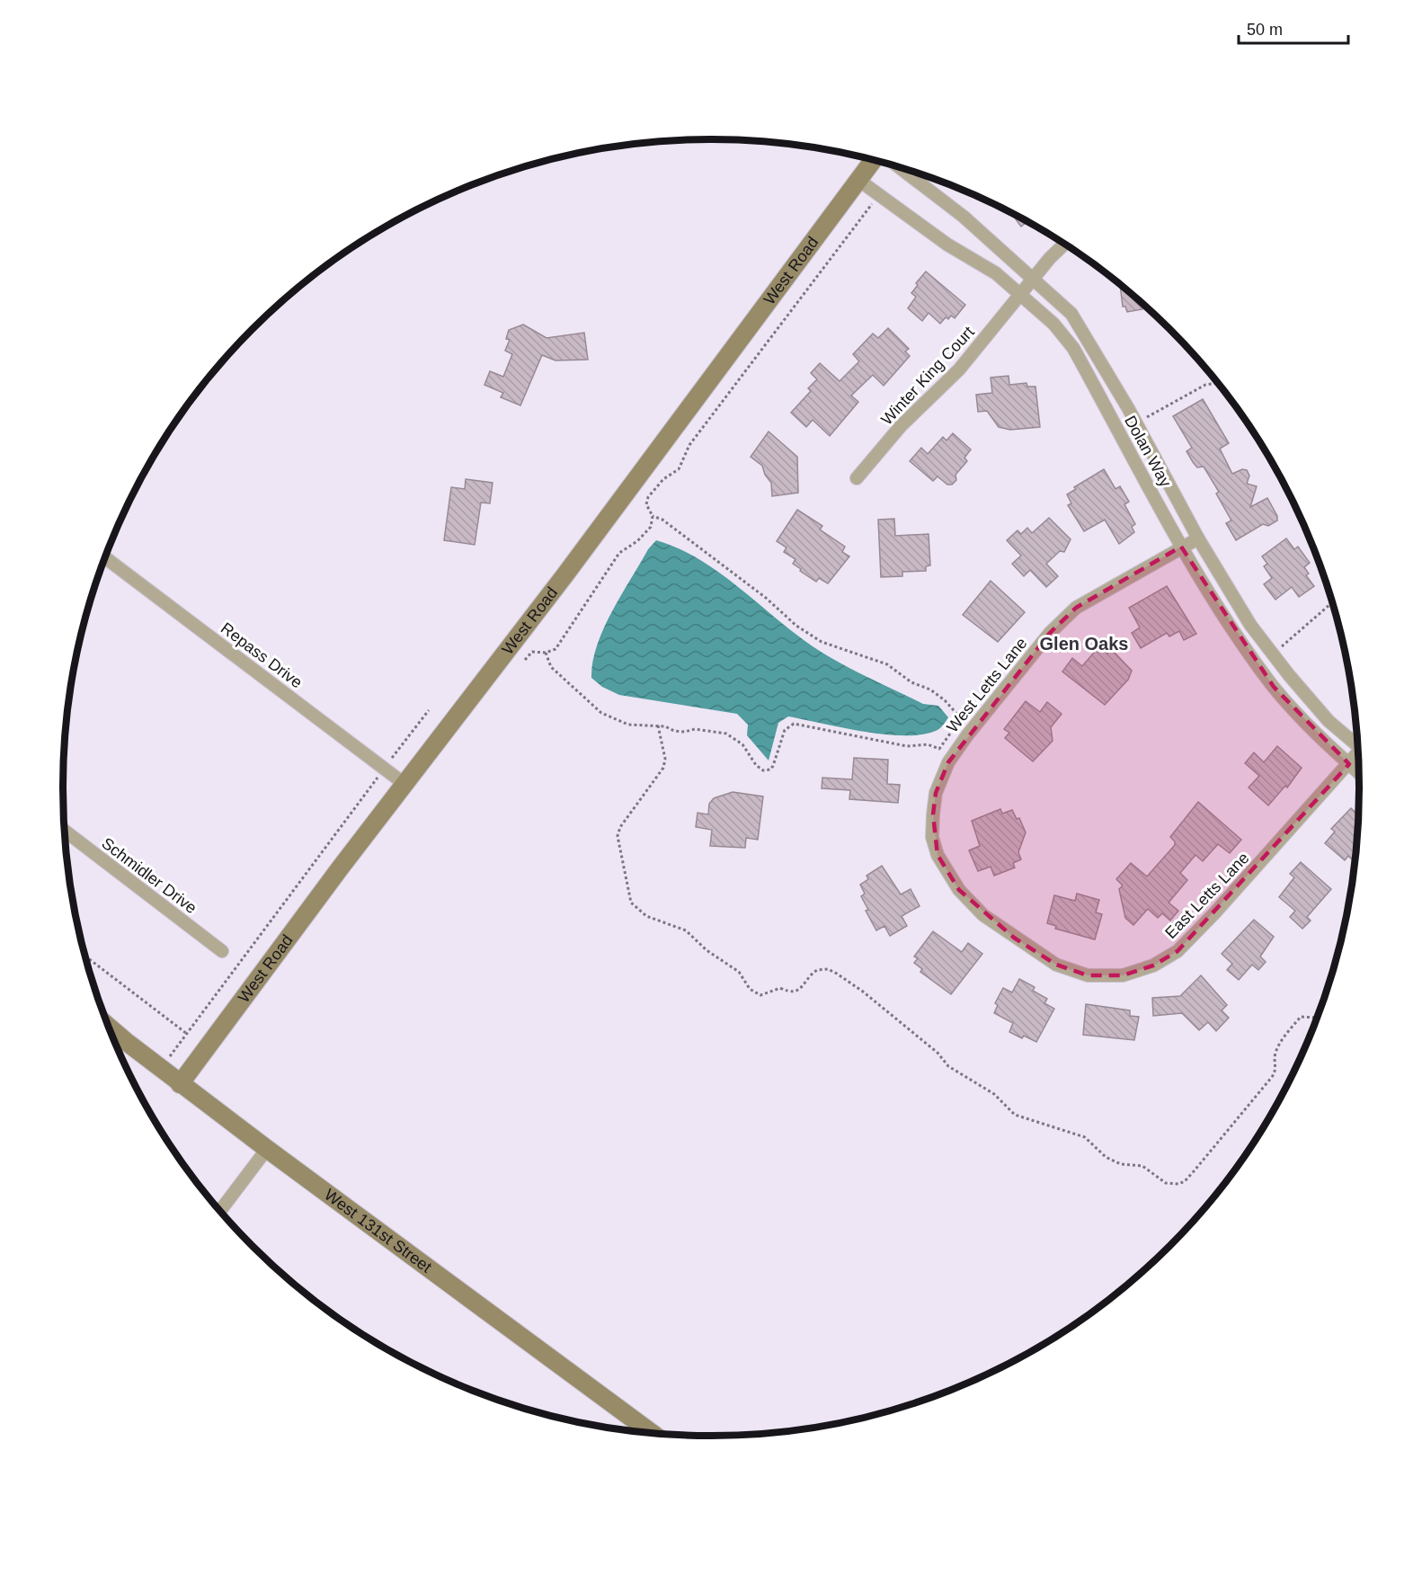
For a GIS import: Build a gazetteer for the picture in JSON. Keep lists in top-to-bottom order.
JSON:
{
  "streets": {
    "street": [
      "West Road",
      "Winter King Court",
      "Dolan Way",
      "Repass Drive",
      "West Letts Lane",
      "Schmidler Drive",
      "East Letts Lane",
      "West 131st Street"
    ]
  },
  "crossings": [
    ["West Road", "Dolan Way"],
    ["West Road", "Repass Drive"],
    ["West Road", "West 131st Street"],
    ["Winter King Court", "Dolan Way"],
    ["Dolan Way", "West Letts Lane"],
    ["Dolan Way", "East Letts Lane"],
    ["West Letts Lane", "East Letts Lane"]
  ],
  "districts": ["Glen Oaks"],
  "scale_bar": "50 m"
}
